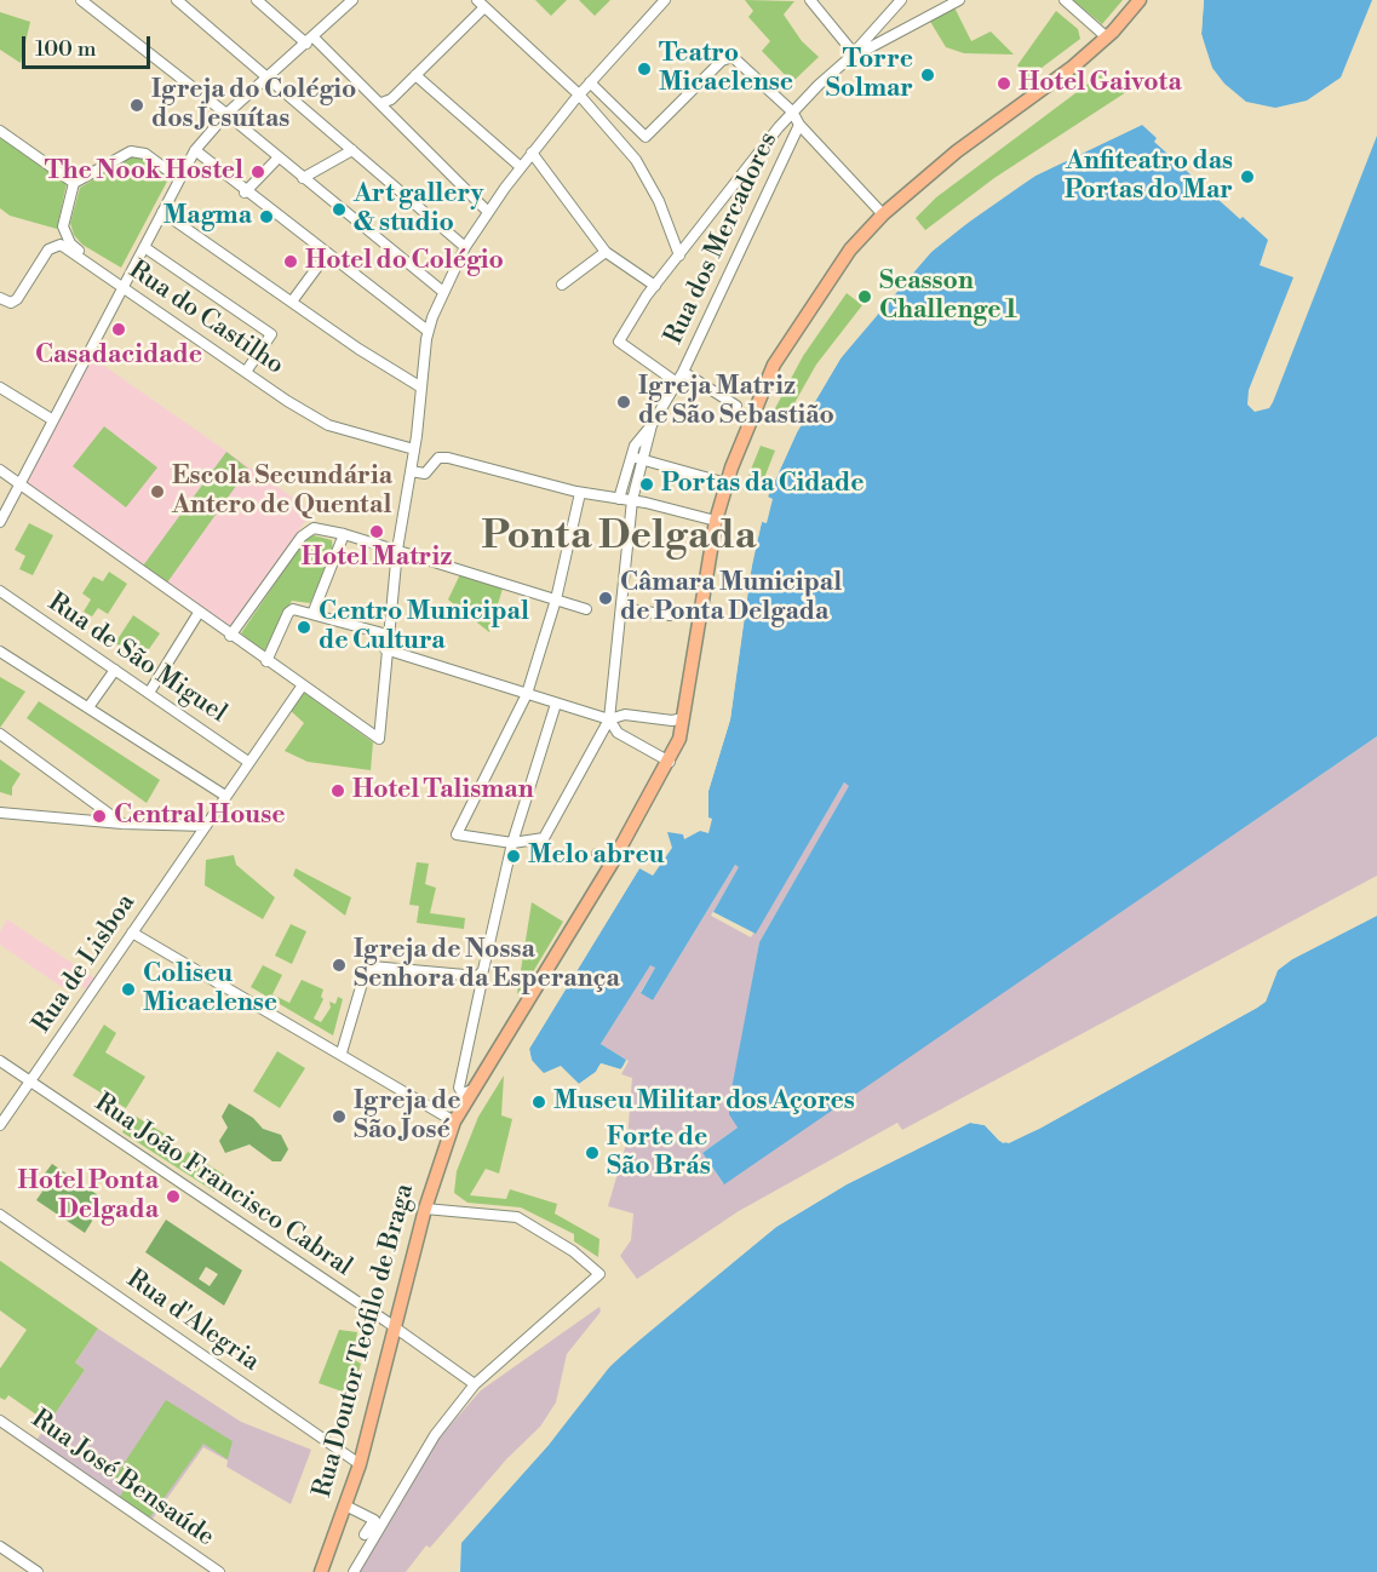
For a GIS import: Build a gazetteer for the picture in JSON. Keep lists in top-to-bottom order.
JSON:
{
  "streets": {
    "main road": ["Rua Doutor Teófilo de Braga"],
    "street": [
      "Rua dos Mercadores",
      "Rua do Castilho",
      "Rua de São Miguel",
      "Rua de Lisboa",
      "Rua João Francisco Cabral",
      "Rua d'Alegria",
      "Rua José Bensaúde"
    ]
  },
  "crossings": [
    ["Rua de São Miguel", "Rua de Lisboa"],
    ["Rua de Lisboa", "Rua João Francisco Cabral"],
    ["Rua João Francisco Cabral", "Rua Doutor Teófilo de Braga"],
    ["Rua d'Alegria", "Rua Doutor Teófilo de Braga"]
  ],
  "districts": ["Ponta Delgada"],
  "places": [
    "Teatro Micaelense",
    "Torre Solmar",
    "Hotel Gaivota",
    "Igreja do Colégio dos Jesuítas",
    "The Nook Hostel",
    "Anfiteatro das Portas do Mar",
    "Art gallery & studio",
    "Magma",
    "Hotel do Colégio",
    "Seasson Challenge 1",
    "Casadacidade",
    "Igreja Matriz de São Sebastião",
    "Portas da Cidade",
    "Escola Secundária Antero de Quental",
    "Hotel Matriz",
    "Câmara Municipal de Ponta Delgada",
    "Centro Municipal de Cultura",
    "Hotel Talisman",
    "Central House",
    "Melo abreu",
    "Igreja de Nossa Senhora da Esperança",
    "Coliseu Micaelense",
    "Museu Militar dos Açores",
    "Igreja de São José",
    "Forte de São Brás",
    "Hotel Ponta Delgada"
  ],
  "scale_bar": "100 m"
}
